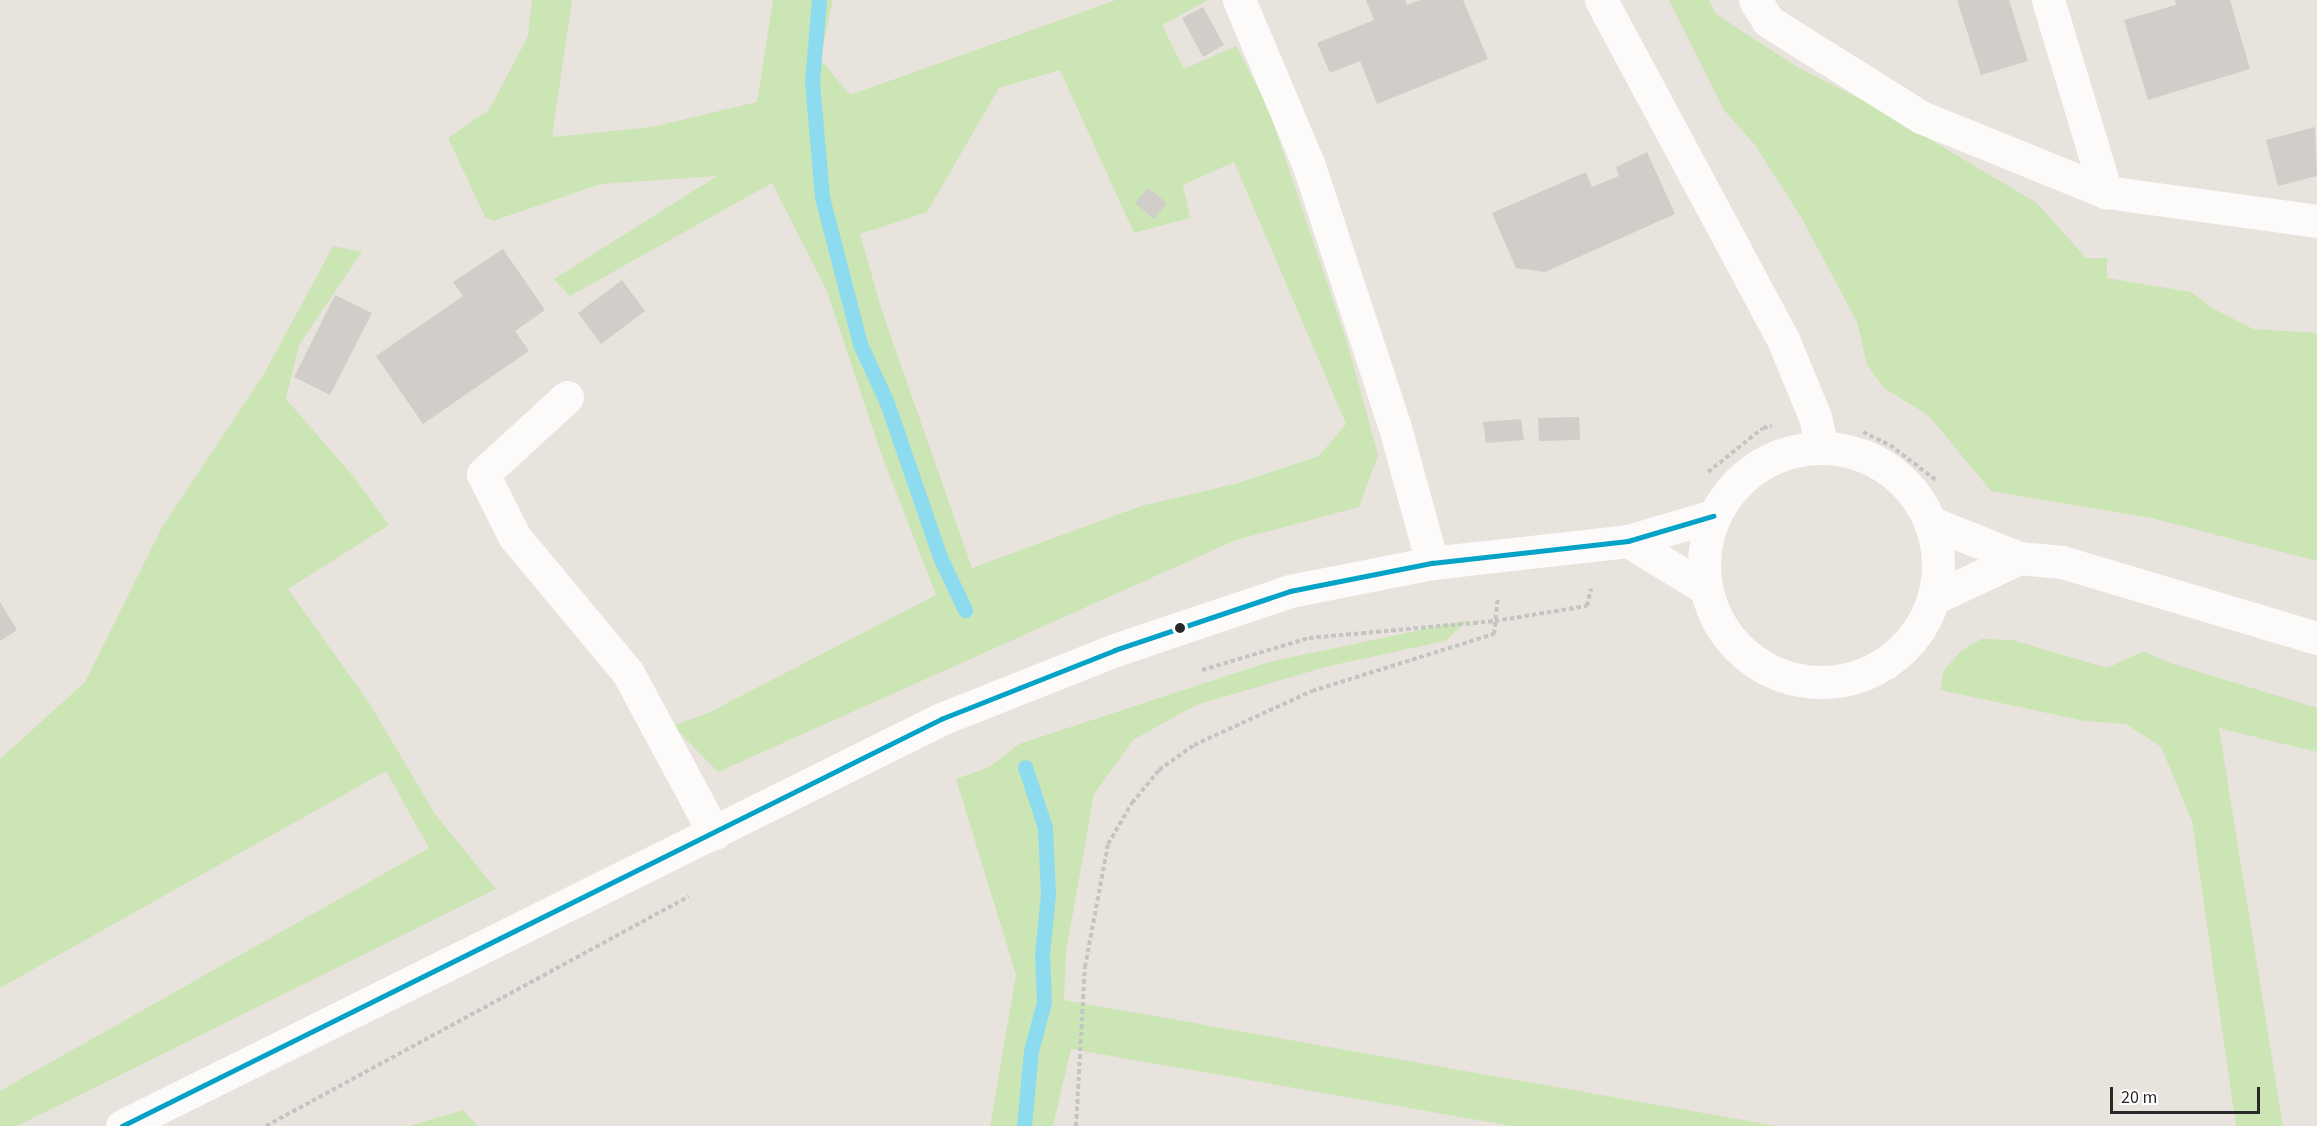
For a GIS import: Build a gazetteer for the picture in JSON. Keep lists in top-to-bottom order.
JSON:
{
  "scale_bar": "20 m"
}
